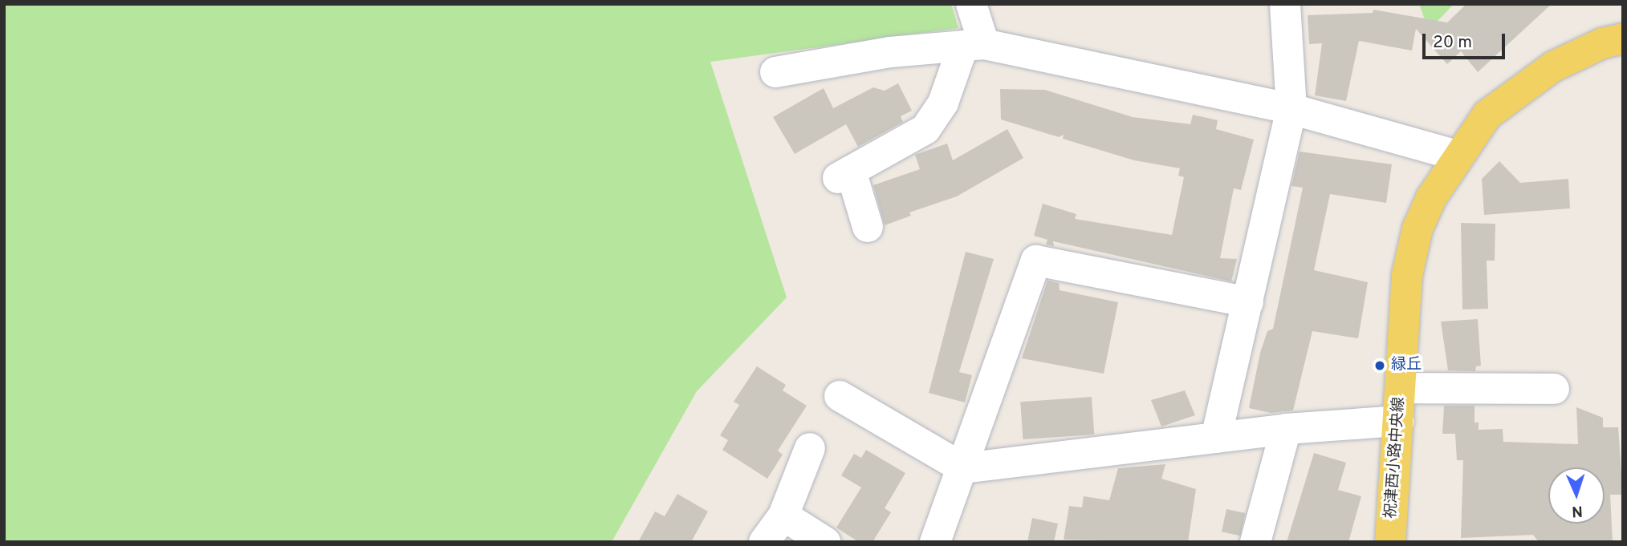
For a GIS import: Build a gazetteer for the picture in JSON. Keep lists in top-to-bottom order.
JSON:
{
  "streets": {
    "main road": ["祝津西小路中央線"]
  },
  "places": ["緑丘"],
  "scale_bar": "20 m",
  "north": "bottom"
}
